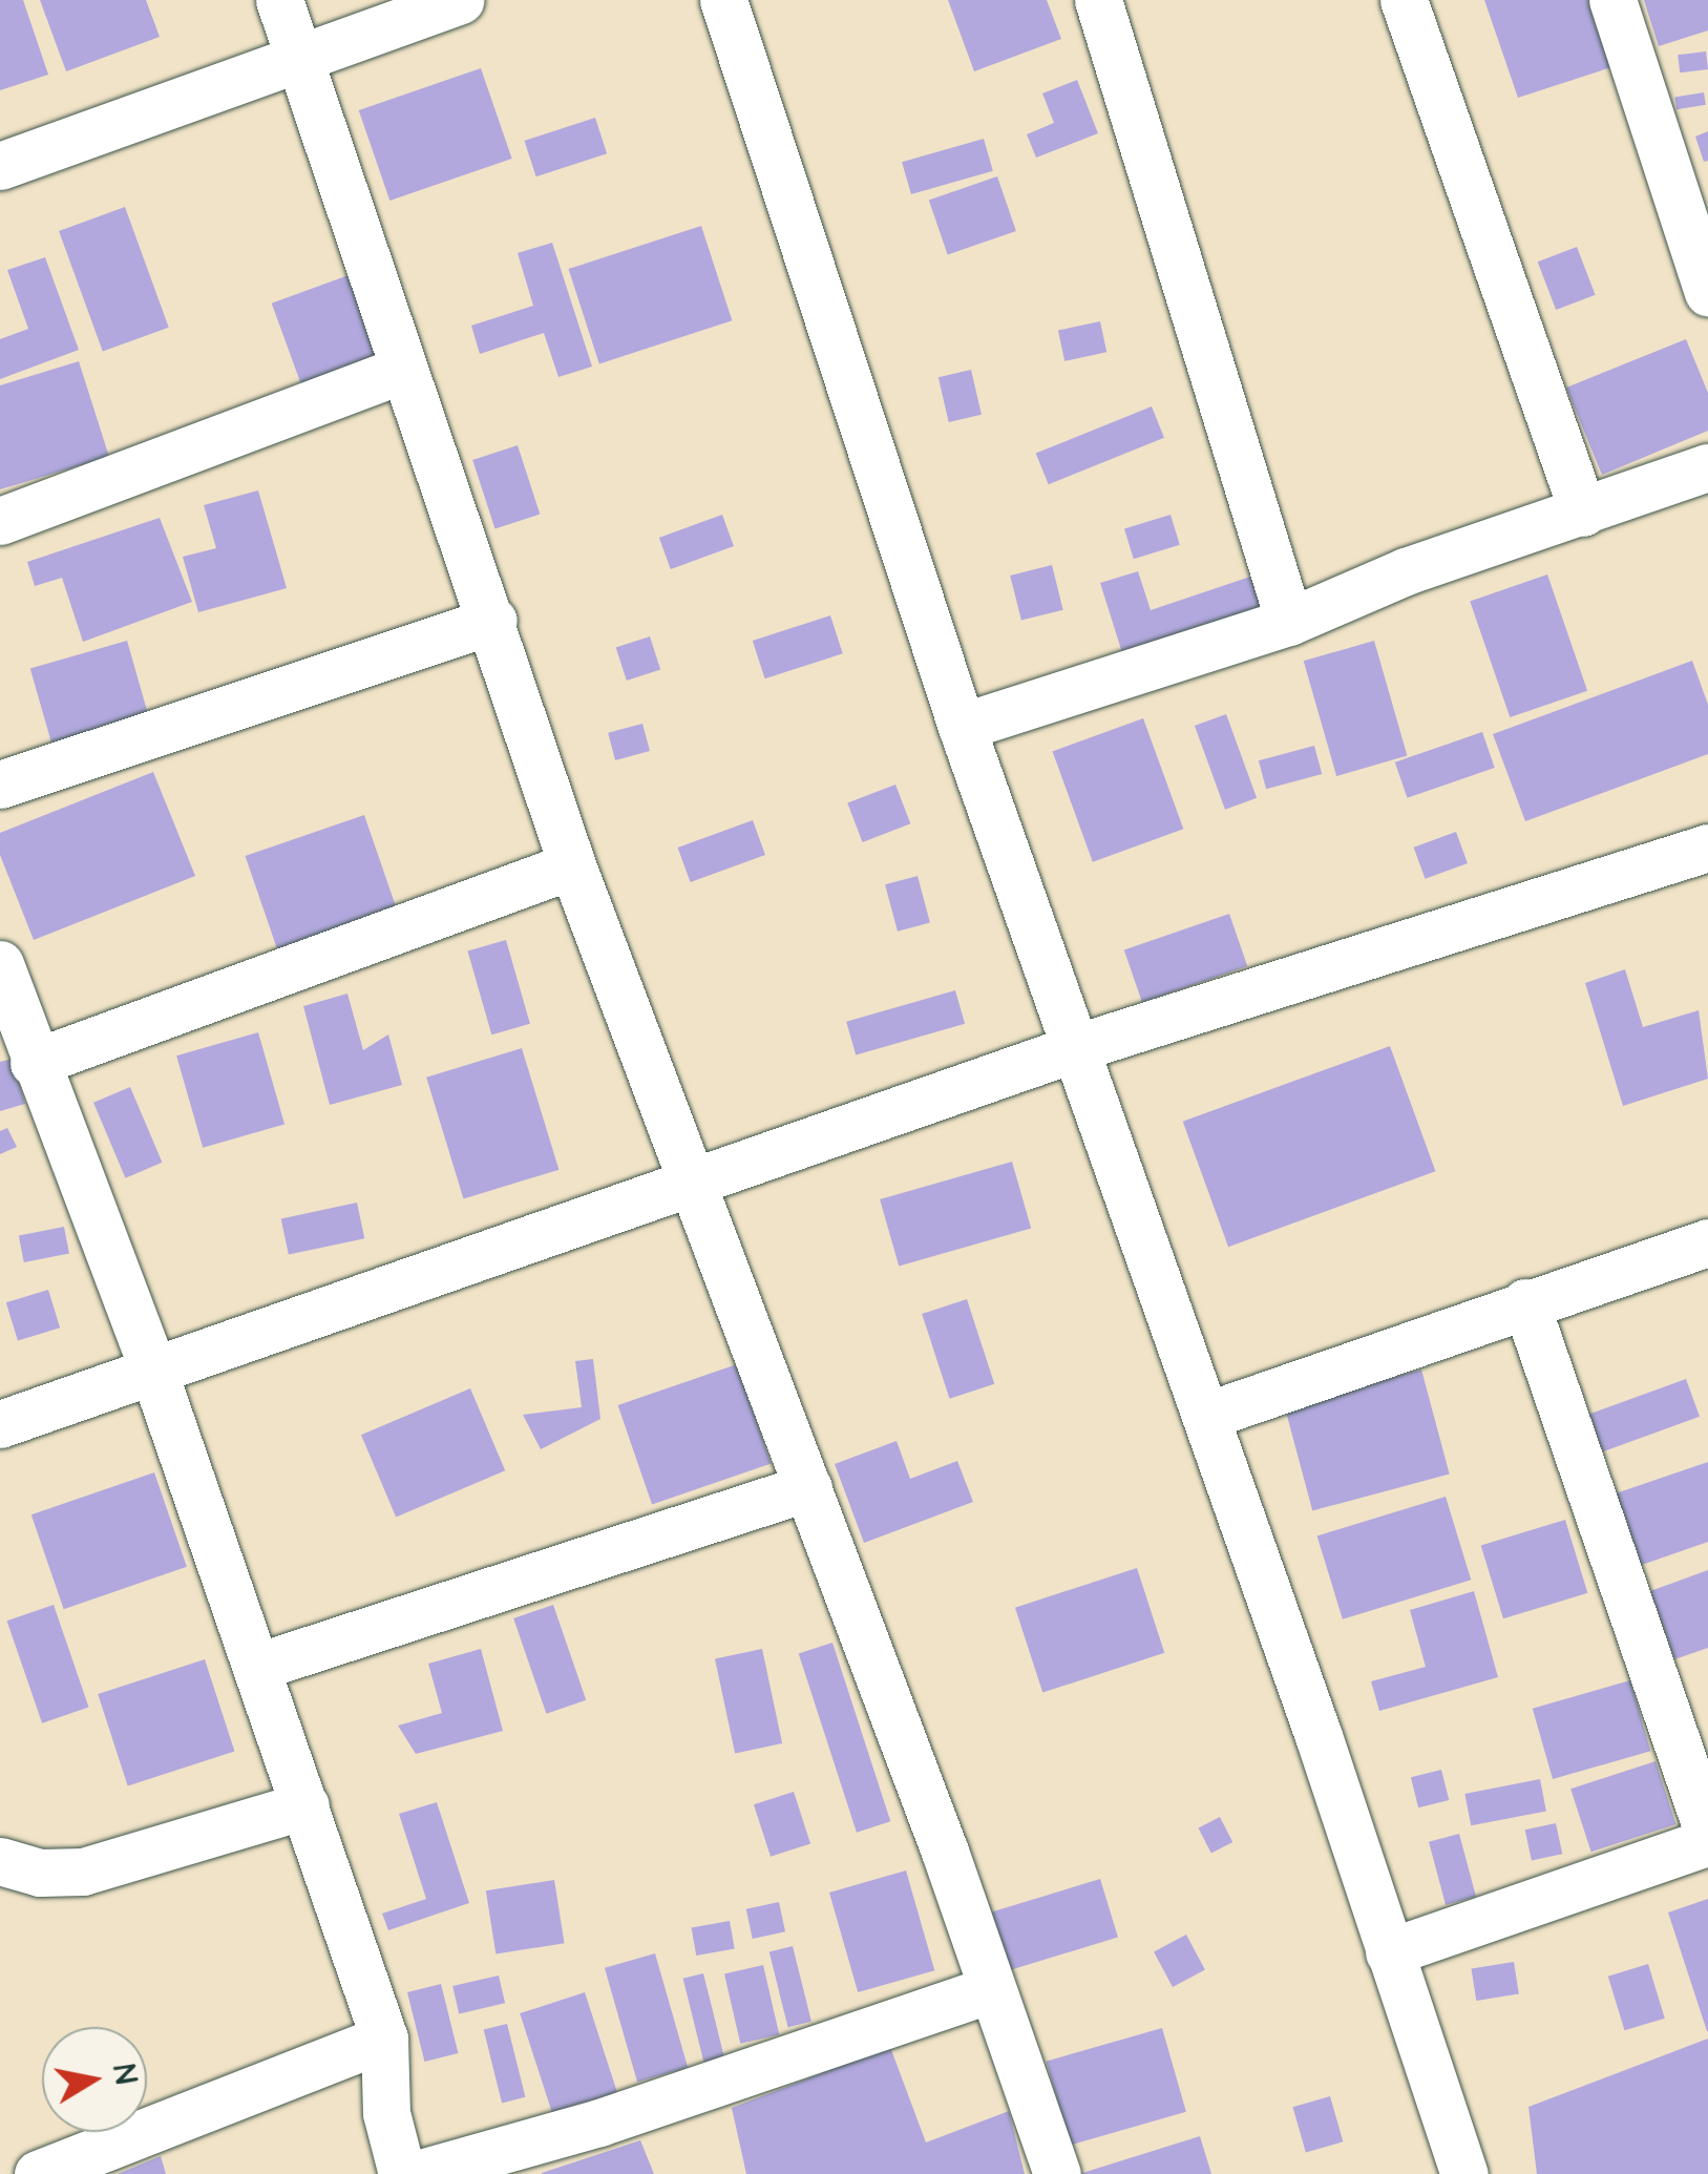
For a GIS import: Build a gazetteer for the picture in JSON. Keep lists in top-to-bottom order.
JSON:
{
  "north": "right"
}
